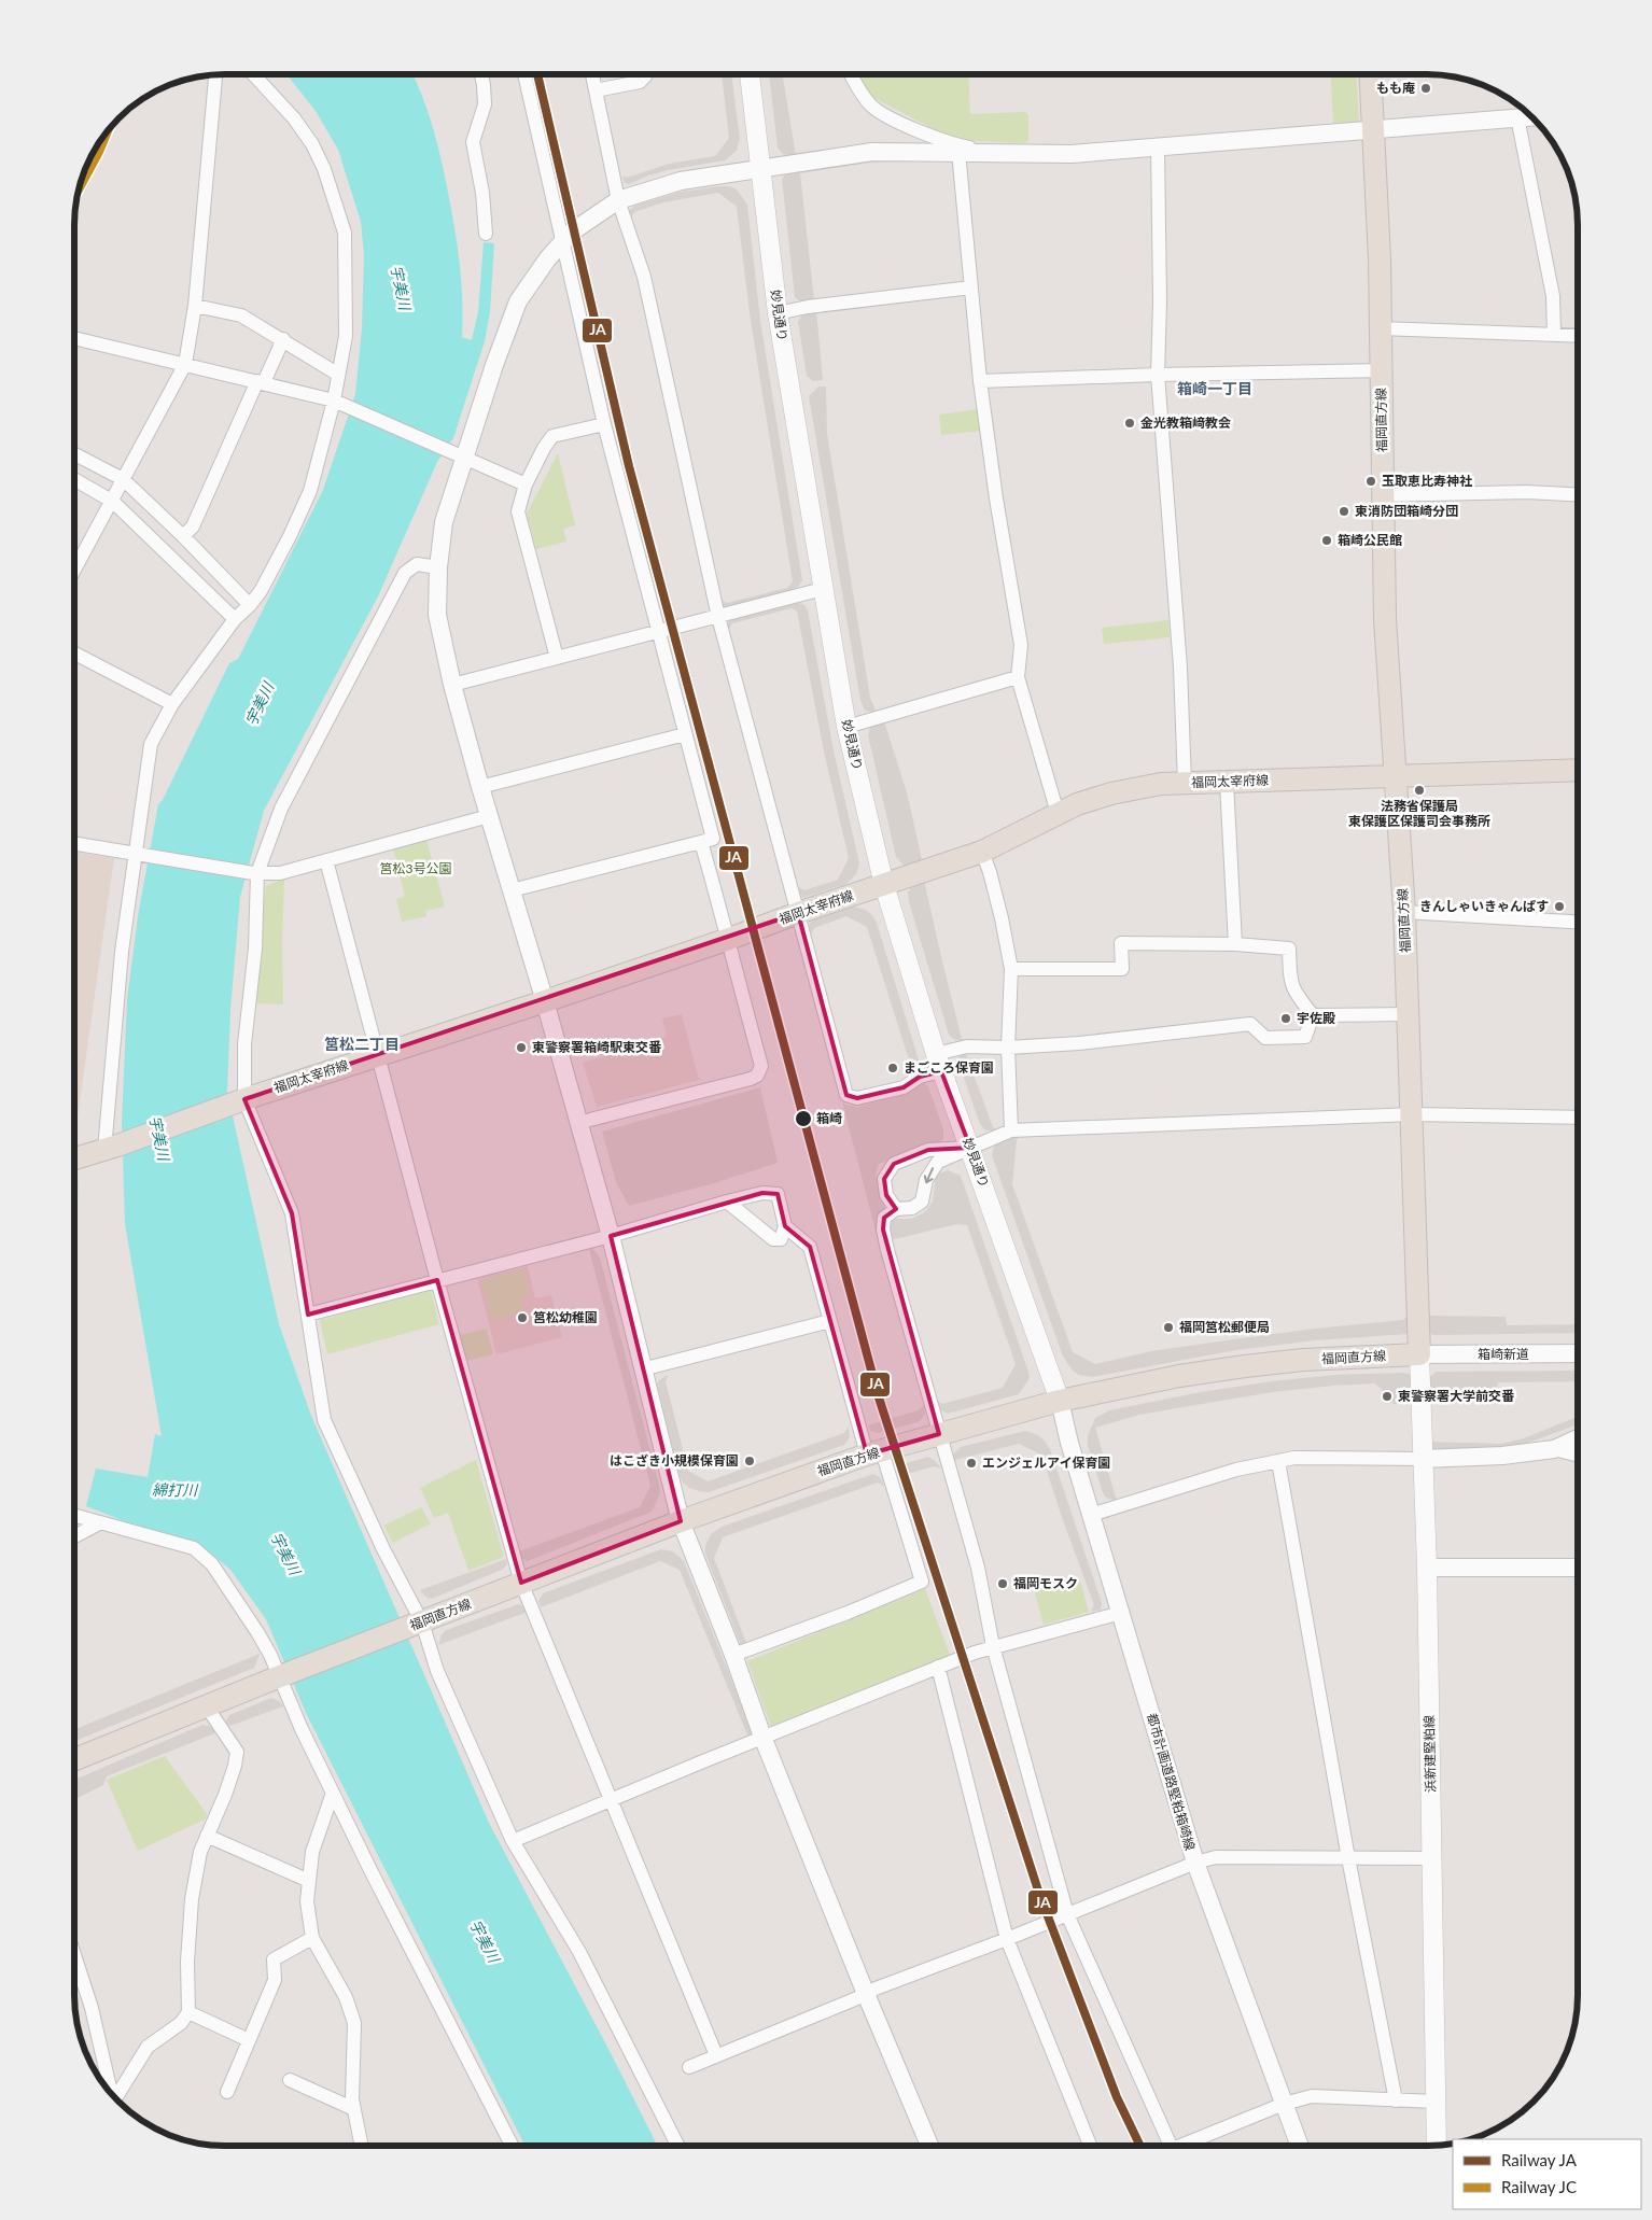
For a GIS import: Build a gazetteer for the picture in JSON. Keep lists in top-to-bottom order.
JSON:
{
  "streets": {
    "main road": [
      "妙見通り",
      "福岡直方線",
      "福岡太宰府線",
      "浜新建堅粕線"
    ],
    "street": ["箱崎新道", "都市計画道路堅粕箱崎線"]
  },
  "crossings": [
    ["妙見通り", "福岡直方線"],
    ["妙見通り", "福岡太宰府線"],
    ["妙見通り", "都市計画道路堅粕箱崎線"],
    ["福岡直方線", "福岡太宰府線"],
    ["福岡直方線", "箱崎新道"],
    ["福岡直方線", "浜新建堅粕線"],
    ["福岡直方線", "都市計画道路堅粕箱崎線"],
    ["箱崎新道", "浜新建堅粕線"]
  ],
  "districts": ["箱崎一丁目", "筥松二丁目"],
  "water": ["宇美川", "綿打川"],
  "parks": ["筥松3号公園"],
  "places": [
    "もも庵",
    "金光教箱﨑教会",
    "玉取恵比寿神社",
    "東消防団箱崎分団",
    "箱崎公民館",
    "法務省保護局 東保護区保護司会事務所",
    "きんしゃいきゃんぱす",
    "宇佐殿",
    "東警察署箱崎駅東交番",
    "まごころ保育園",
    "箱崎",
    "筥松幼稚園",
    "福岡筥松郵便局",
    "東警察署大学前交番",
    "はこざき小規模保育園",
    "エンジェルアイ保育園",
    "福岡モスク"
  ],
  "lines": ["rail line JA", "rail line JC"],
  "legend": ["Railway JA", "Railway JC"]
}
